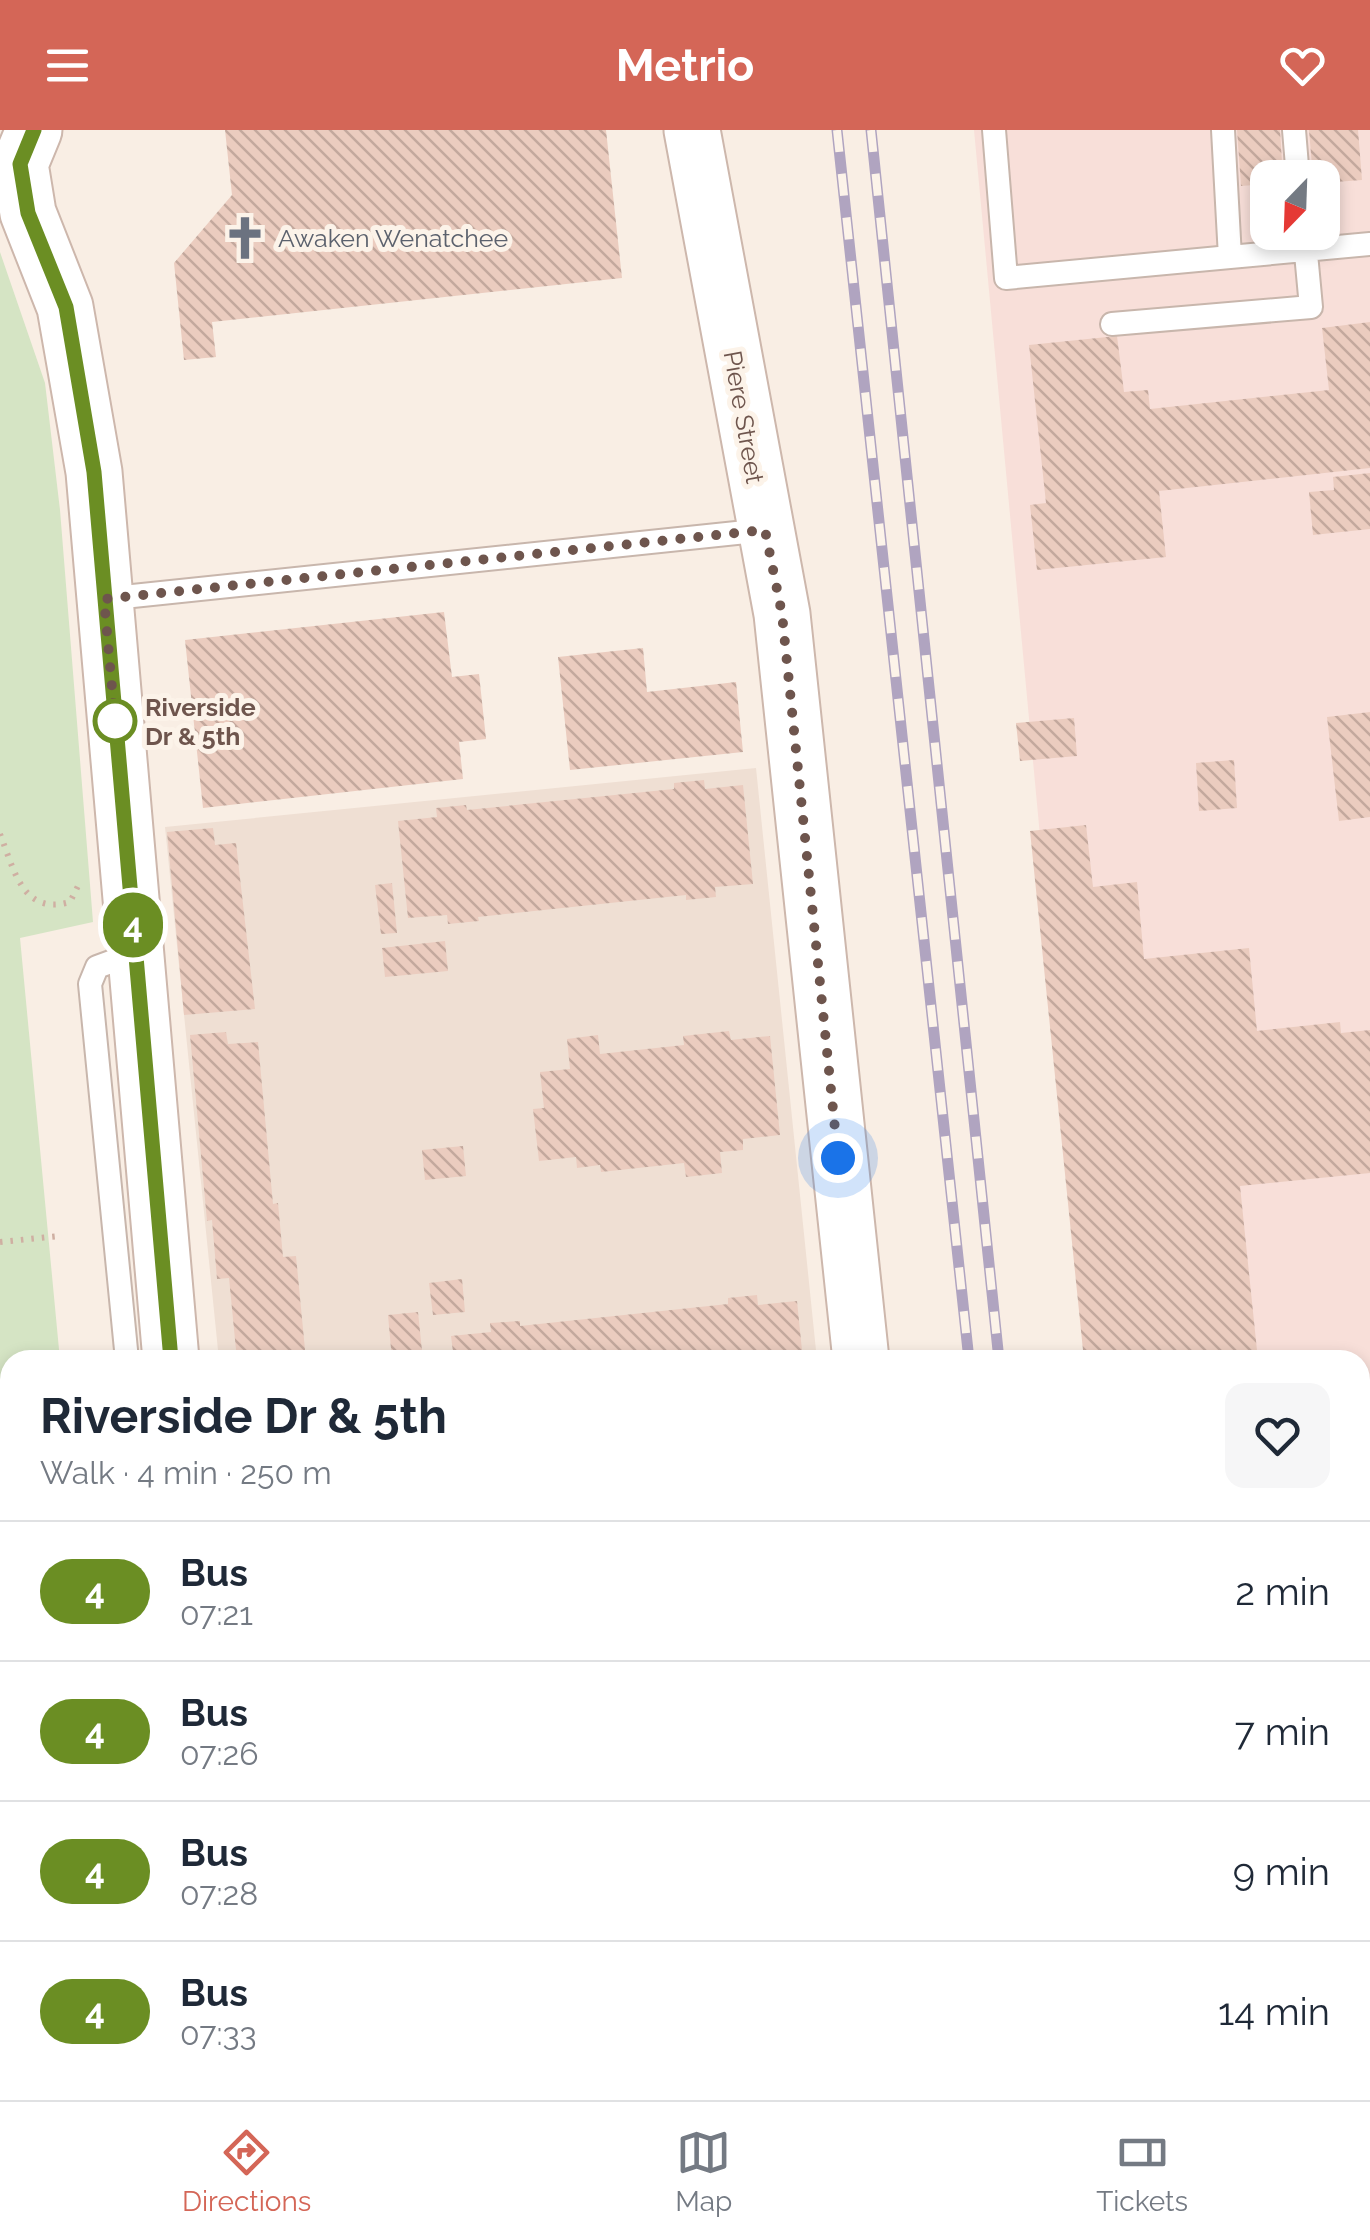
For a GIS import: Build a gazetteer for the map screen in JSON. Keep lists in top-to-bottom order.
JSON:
{
  "streets": {
    "street": ["Piere Street"]
  },
  "places": {
    "church": ["Awaken Wenatchee"],
    "other": ["Riverside Dr & 5th"]
  },
  "lines": ["bus line 4"],
  "north": "bottom left",
  "page": {
    "header": "Metrio",
    "on_map": "4",
    "heading": ["Riverside Dr & 5th", "Walk · 4 min · 250 m"],
    "list": [
      {
        "mark": "4",
        "name": "Bus",
        "note": "07:21",
        "value": "2 min"
      },
      {
        "mark": "4",
        "name": "Bus",
        "note": "07:26",
        "value": "7 min"
      },
      {
        "mark": "4",
        "name": "Bus",
        "note": "07:28",
        "value": "9 min"
      },
      {
        "mark": "4",
        "name": "Bus",
        "note": "07:33",
        "value": "14 min"
      }
    ],
    "tabs": ["Directions", "Map", "Tickets"]
  }
}
